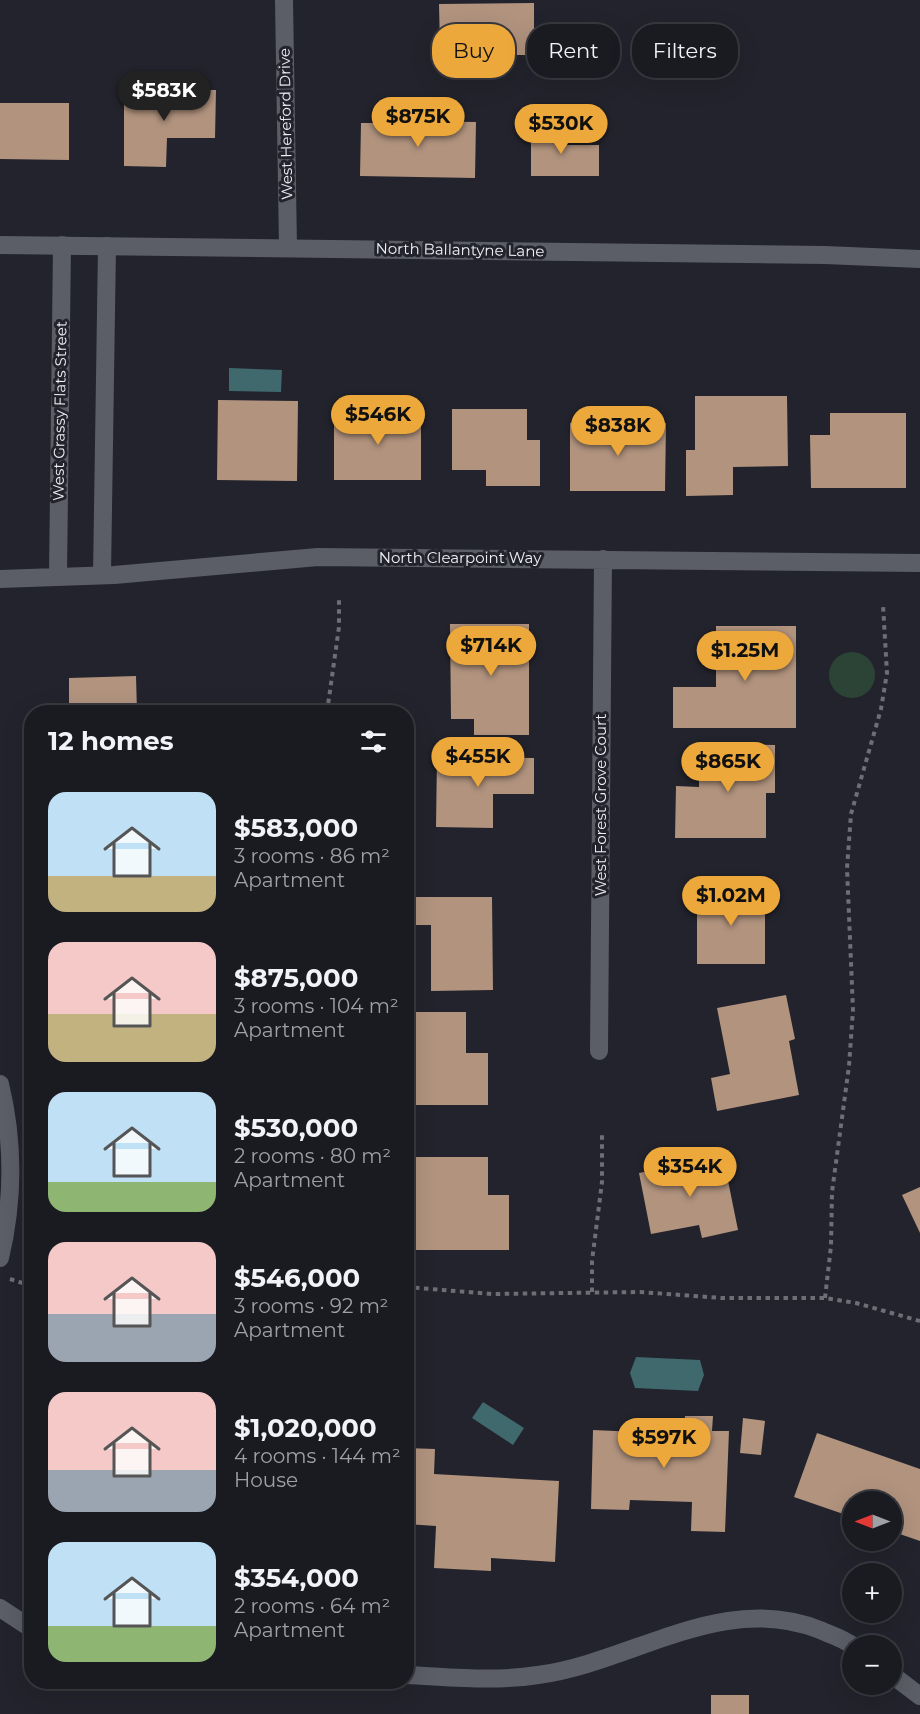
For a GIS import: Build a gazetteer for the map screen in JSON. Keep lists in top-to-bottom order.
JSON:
{
  "streets": {
    "street": [
      "West Hereford Drive",
      "North Ballantyne Lane",
      "West Grassy Flats Street",
      "North Clearpoint Way",
      "West Forest Grove Court"
    ]
  },
  "crossings": [
    ["West Hereford Drive", "North Ballantyne Lane"],
    ["North Ballantyne Lane", "West Grassy Flats Street"],
    ["West Grassy Flats Street", "North Clearpoint Way"],
    ["North Clearpoint Way", "West Forest Grove Court"]
  ],
  "north": "left",
  "page": {
    "chip": ["Buy", "Rent", "Filters"],
    "price": [
      "$583K",
      "$875K",
      "$530K",
      "$546K",
      "$838K",
      "$714K",
      "$1.25M",
      "$455K",
      "$865K",
      "$1.02M",
      "$354K",
      "$597K"
    ],
    "heading": "12 homes",
    "list": [
      {
        "name": "$583,000",
        "note": "3 rooms · 86 m² · Apartment"
      },
      {
        "name": "$875,000",
        "note": "3 rooms · 104 m² · Apartment"
      },
      {
        "name": "$530,000",
        "note": "2 rooms · 80 m² · Apartment"
      },
      {
        "name": "$546,000",
        "note": "3 rooms · 92 m² · Apartment"
      },
      {
        "name": "$1,020,000",
        "note": "4 rooms · 144 m² · House"
      },
      {
        "name": "$354,000",
        "note": "2 rooms · 64 m² · Apartment"
      }
    ],
    "map_buttons": ["+", "−"]
  }
}
